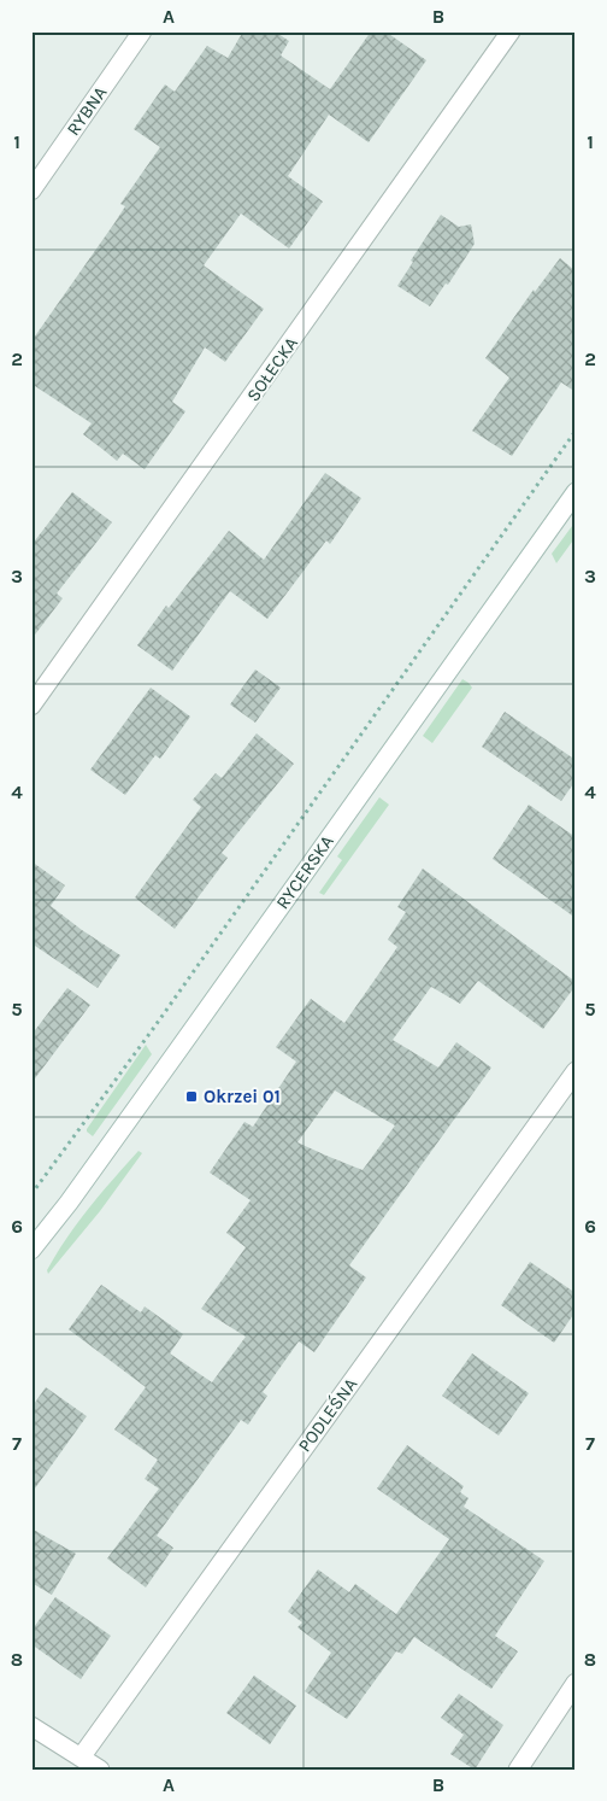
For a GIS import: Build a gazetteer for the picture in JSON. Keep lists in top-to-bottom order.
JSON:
{
  "streets": {
    "street": [
      "RYBNA",
      "SOŁECKA",
      "RYCERSKA",
      "PODLEŚNA"
    ]
  },
  "places": {
    "transit": ["Okrzei 01"]
  },
  "grid": {
    "columns": ["A", "B"],
    "rows": [
      "1",
      "2",
      "3",
      "4",
      "5",
      "6",
      "7",
      "8"
    ]
  }
}
